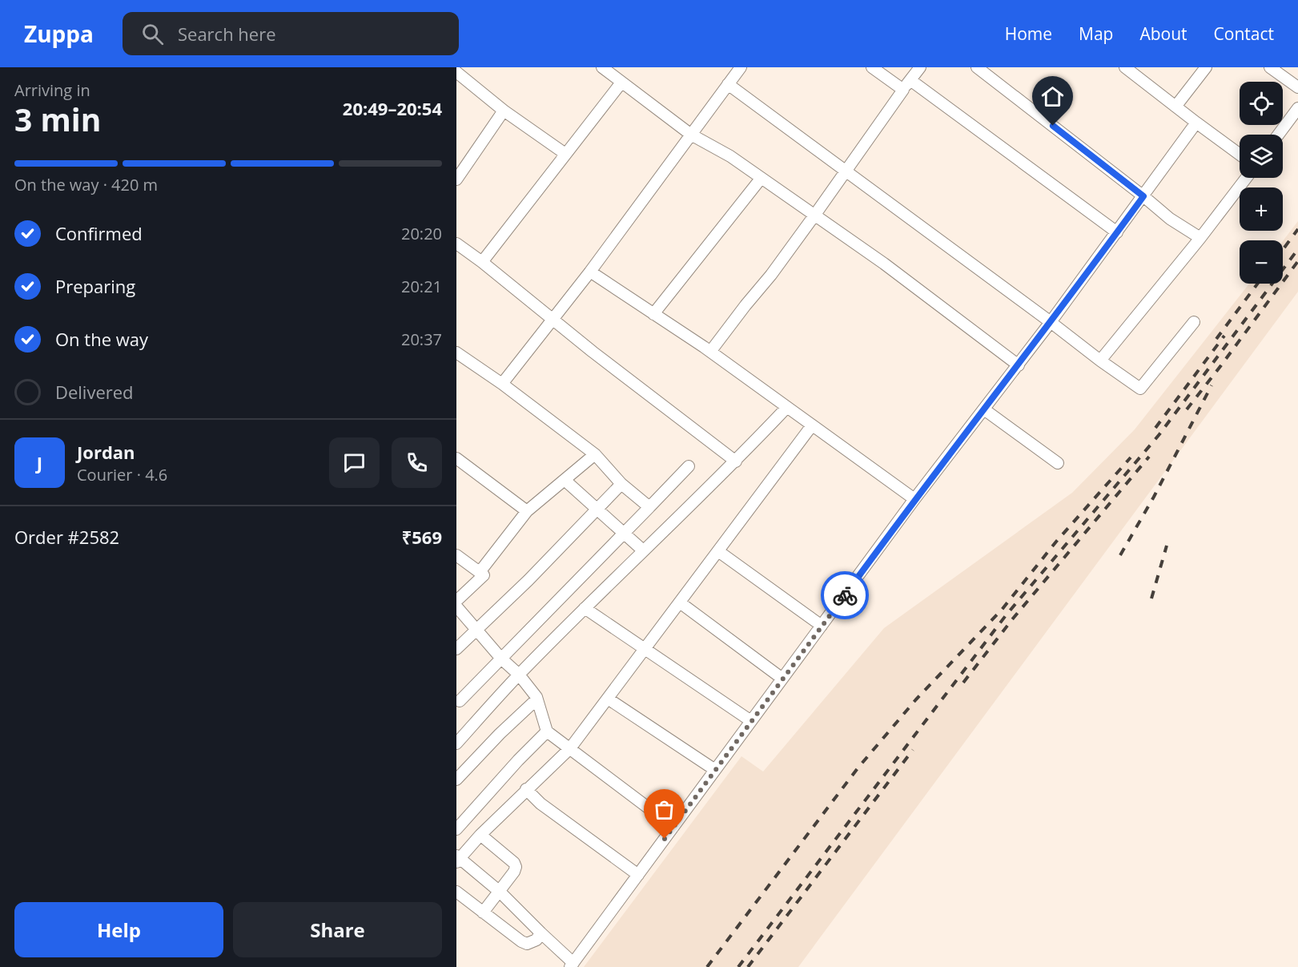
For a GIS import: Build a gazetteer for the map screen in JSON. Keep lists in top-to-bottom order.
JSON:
{
  "page": {
    "header": "Zuppa",
    "search": "Search here",
    "nav": [
      "Home",
      "Map",
      "About",
      "Contact"
    ],
    "heading": ["3 min", "Arriving in", "20:49–20:54"],
    "panel": [
      "Jordan",
      "Courier · 4.6",
      "Order #2582",
      "₹569"
    ],
    "map_buttons": ["+", "−"],
    "bar": "On the way · 420 m",
    "list": [
      ["Confirmed", "20:20"],
      ["Preparing", "20:21"],
      ["On the way", "20:37"],
      "Delivered"
    ],
    "round": "J",
    "buttons": ["Help", "Share"]
  }
}
